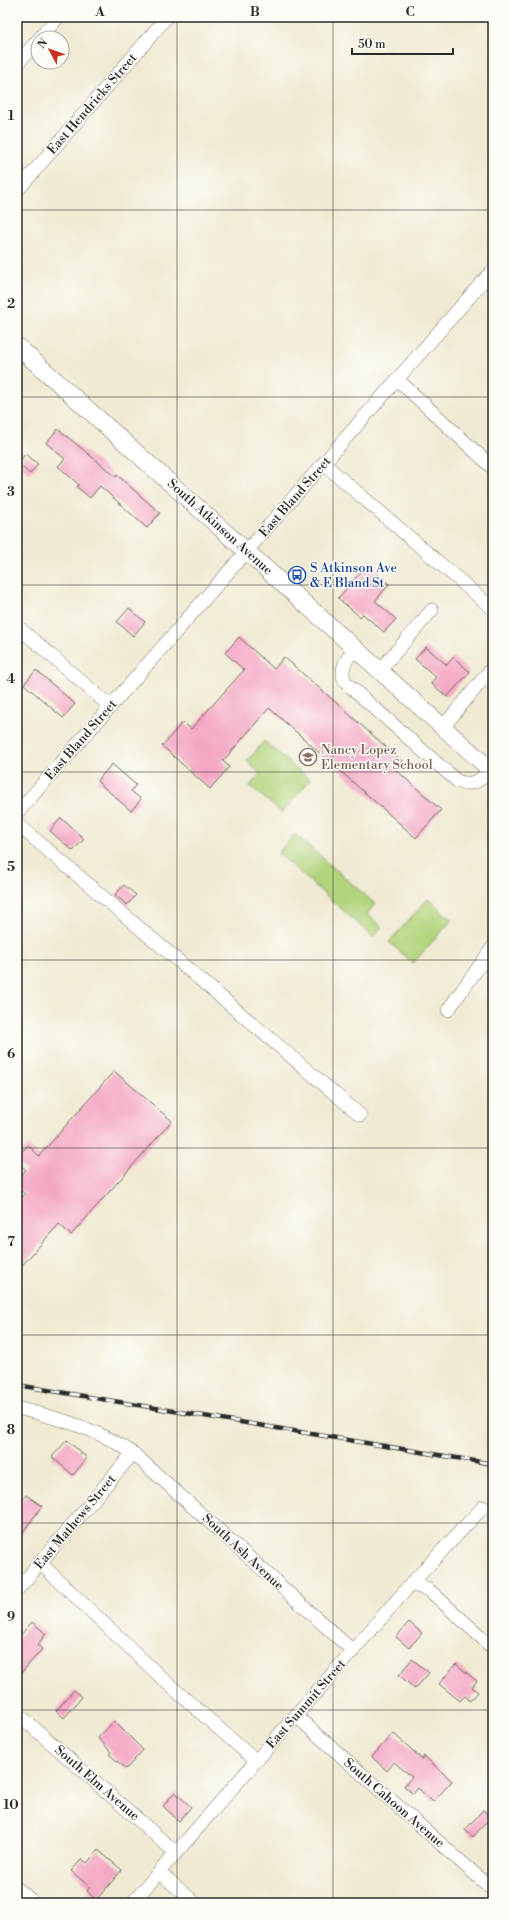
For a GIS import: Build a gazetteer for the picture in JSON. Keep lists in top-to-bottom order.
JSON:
{
  "streets": {
    "main road": ["South Atkinson Avenue"],
    "street": [
      "East Hendricks Street",
      "East Bland Street",
      "East Mathews Street",
      "South Ash Avenue",
      "East Summit Street",
      "South Elm Avenue",
      "South Cahoon Avenue"
    ]
  },
  "crossings": [
    ["East Bland Street", "South Atkinson Avenue"],
    ["East Mathews Street", "South Ash Avenue"],
    ["South Ash Avenue", "East Summit Street"],
    ["East Summit Street", "South Elm Avenue"],
    ["East Summit Street", "South Cahoon Avenue"]
  ],
  "places": {
    "bus stop": ["S Atkinson Ave & E Bland St"],
    "school or university": ["Nancy Lopez Elementary School"]
  },
  "scale_bar": "50 m",
  "north": "top left",
  "grid": {
    "columns": ["A", "B", "C"],
    "rows": [
      "1",
      "2",
      "3",
      "4",
      "5",
      "6",
      "7",
      "8",
      "9",
      "10"
    ]
  }
}
